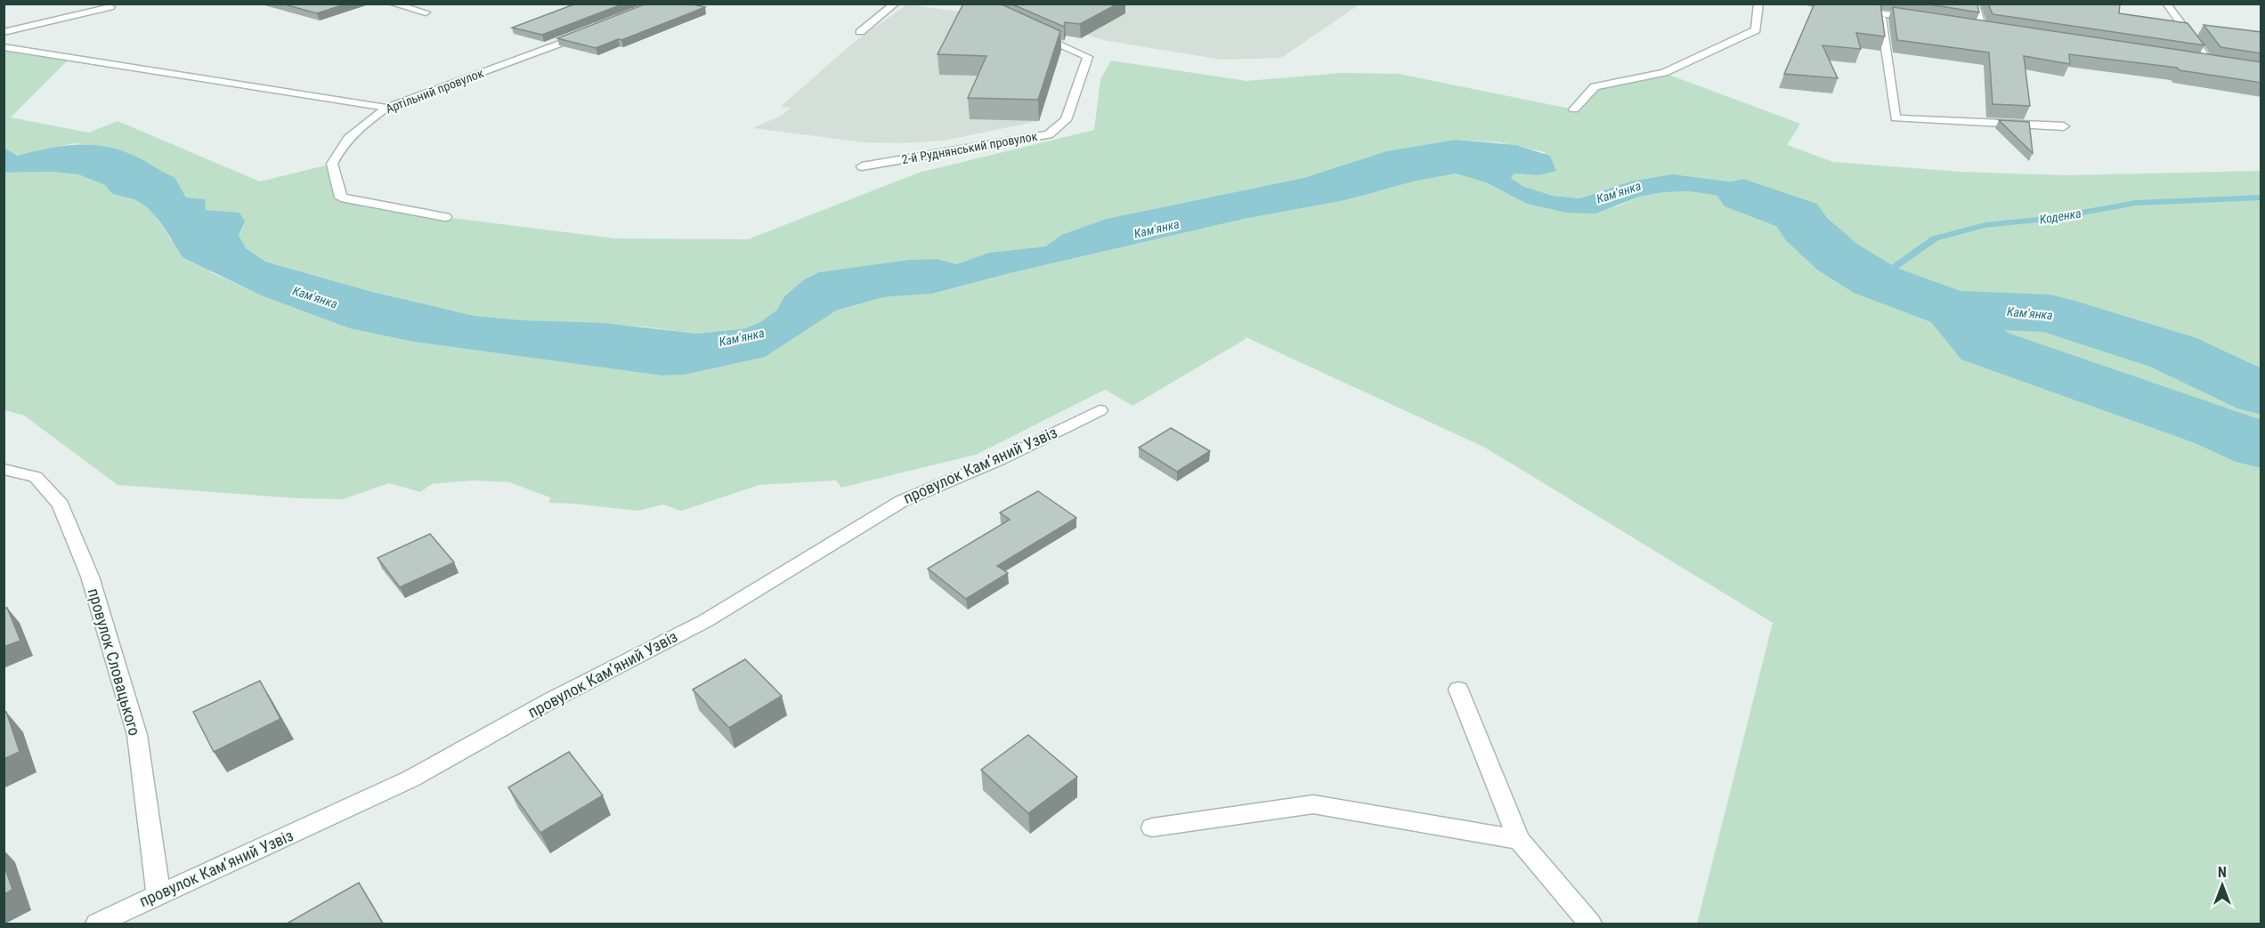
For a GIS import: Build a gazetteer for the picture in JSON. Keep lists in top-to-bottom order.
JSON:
{
  "streets": {
    "street": [
      "Артільний провулок",
      "2-й Руднянський провулок",
      "провулок Камʼяний Узвіз",
      "провулок Словацького"
    ]
  },
  "crossings": [
    ["провулок Камʼяний Узвіз", "провулок Словацького"]
  ],
  "water": ["Кам'янка", "Коденка"],
  "north": "top"
}
